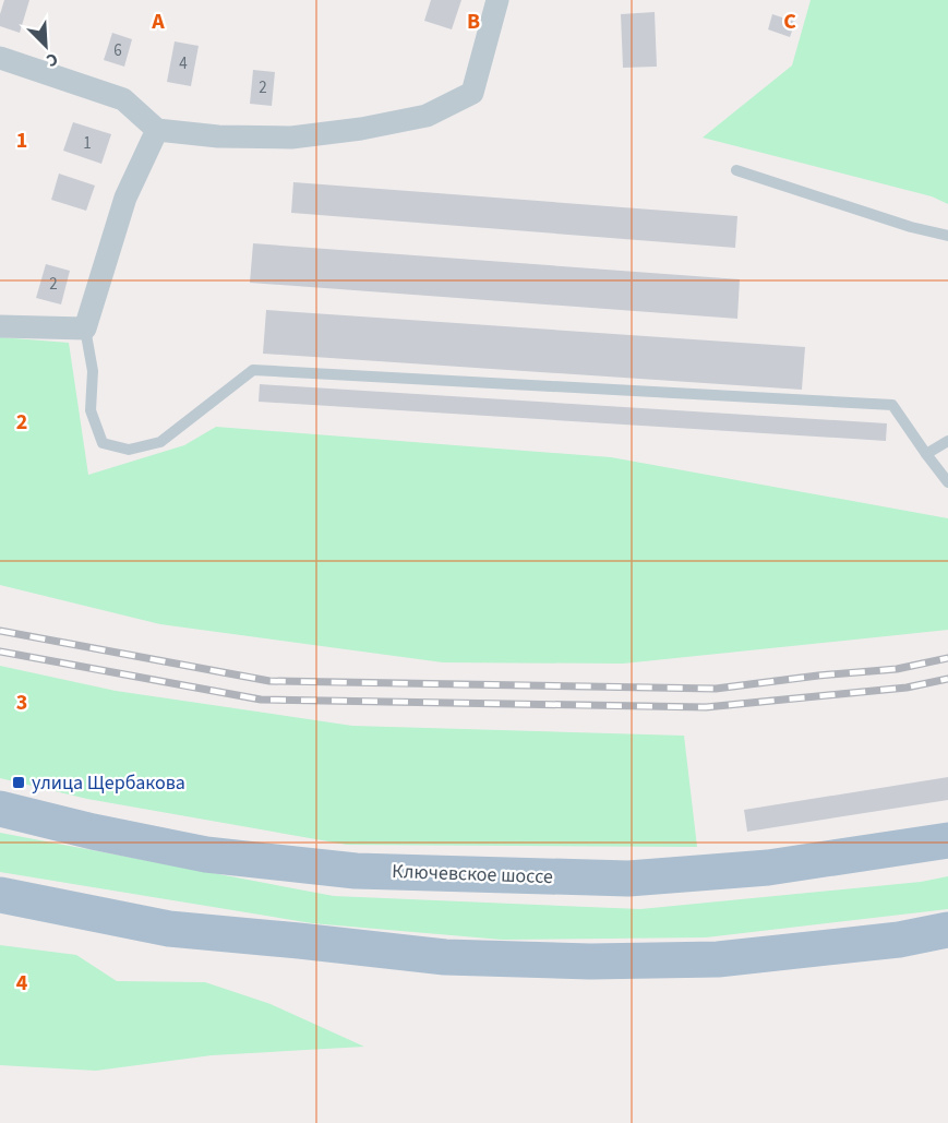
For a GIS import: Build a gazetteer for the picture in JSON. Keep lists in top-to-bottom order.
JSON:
{
  "streets": {
    "main road": ["Ключевское шоссе"]
  },
  "places": {
    "transit": ["улица Щербакова"]
  },
  "house_numbers": [
    "6",
    "4",
    "2",
    "1",
    "2"
  ],
  "north": "bottom right",
  "grid": {
    "columns": ["A", "B", "C"],
    "rows": [
      "1",
      "2",
      "3",
      "4"
    ]
  }
}
